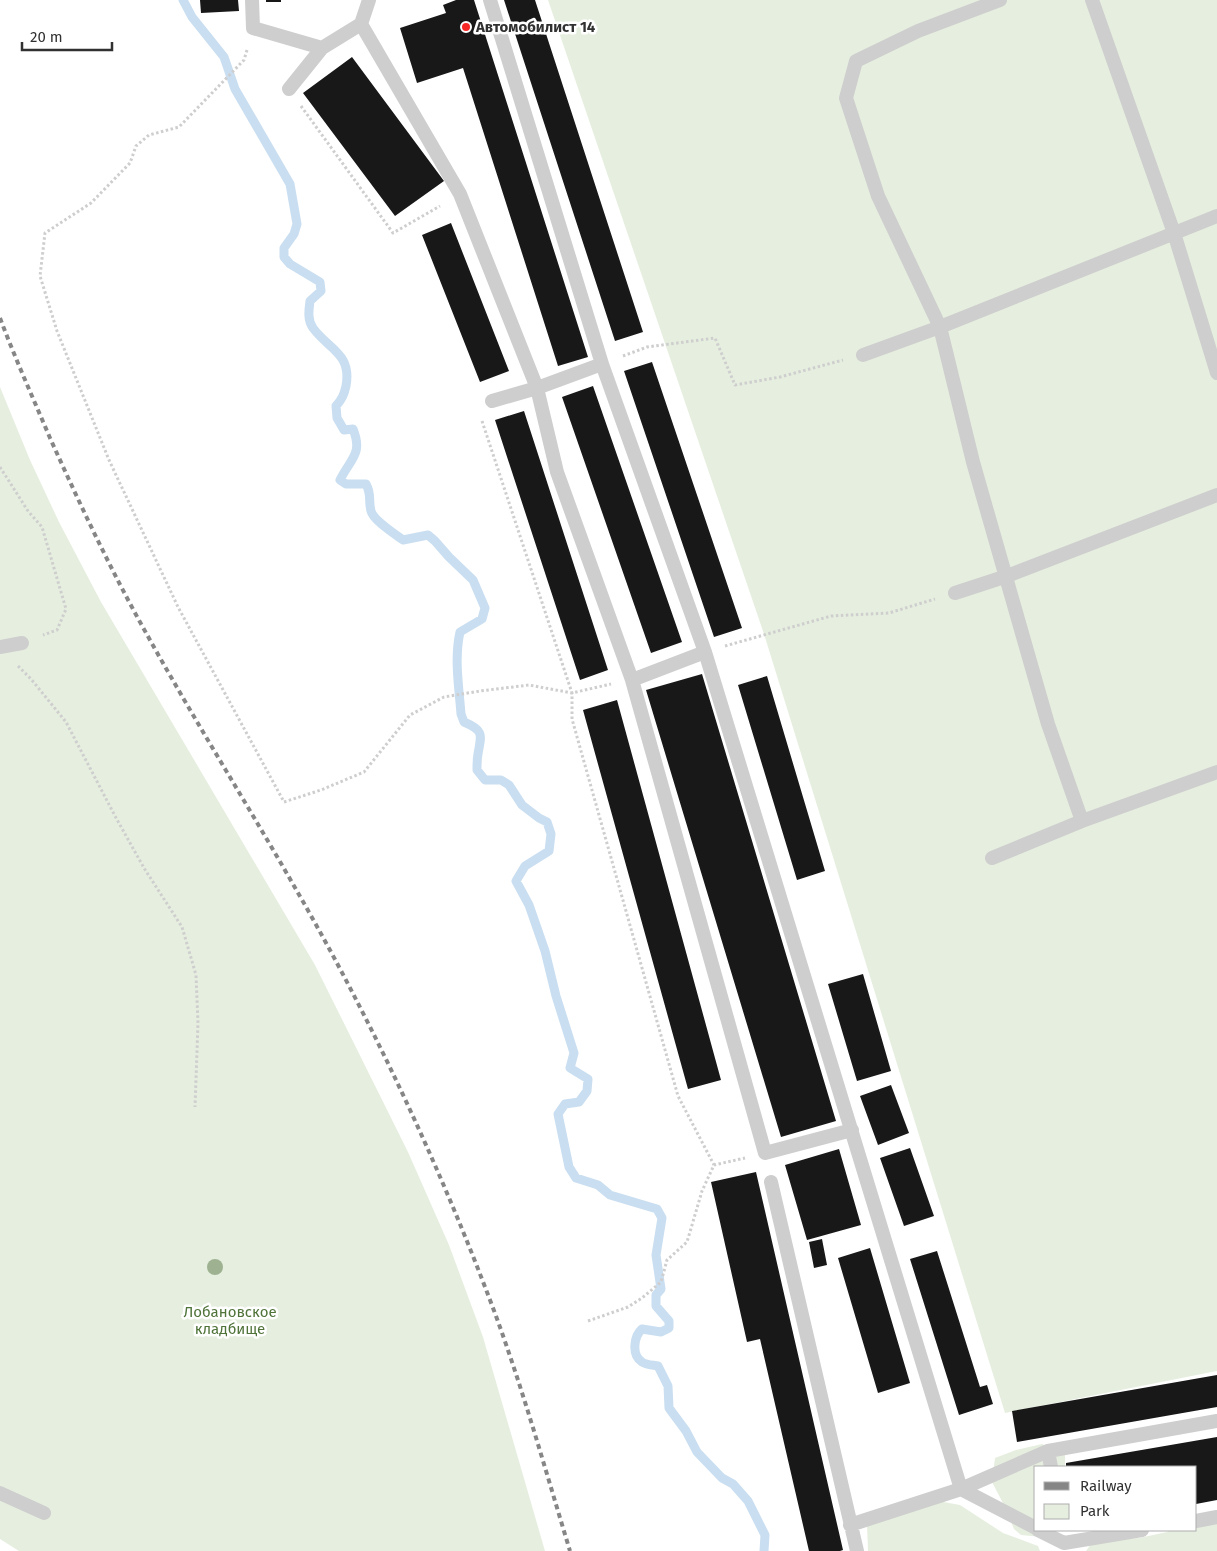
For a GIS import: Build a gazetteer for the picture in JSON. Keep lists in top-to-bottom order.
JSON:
{
  "parks": ["Лобановское кладбище"],
  "places": ["Автомобилист 14"],
  "legend": ["Railway", "Park"],
  "scale_bar": "20 m"
}
